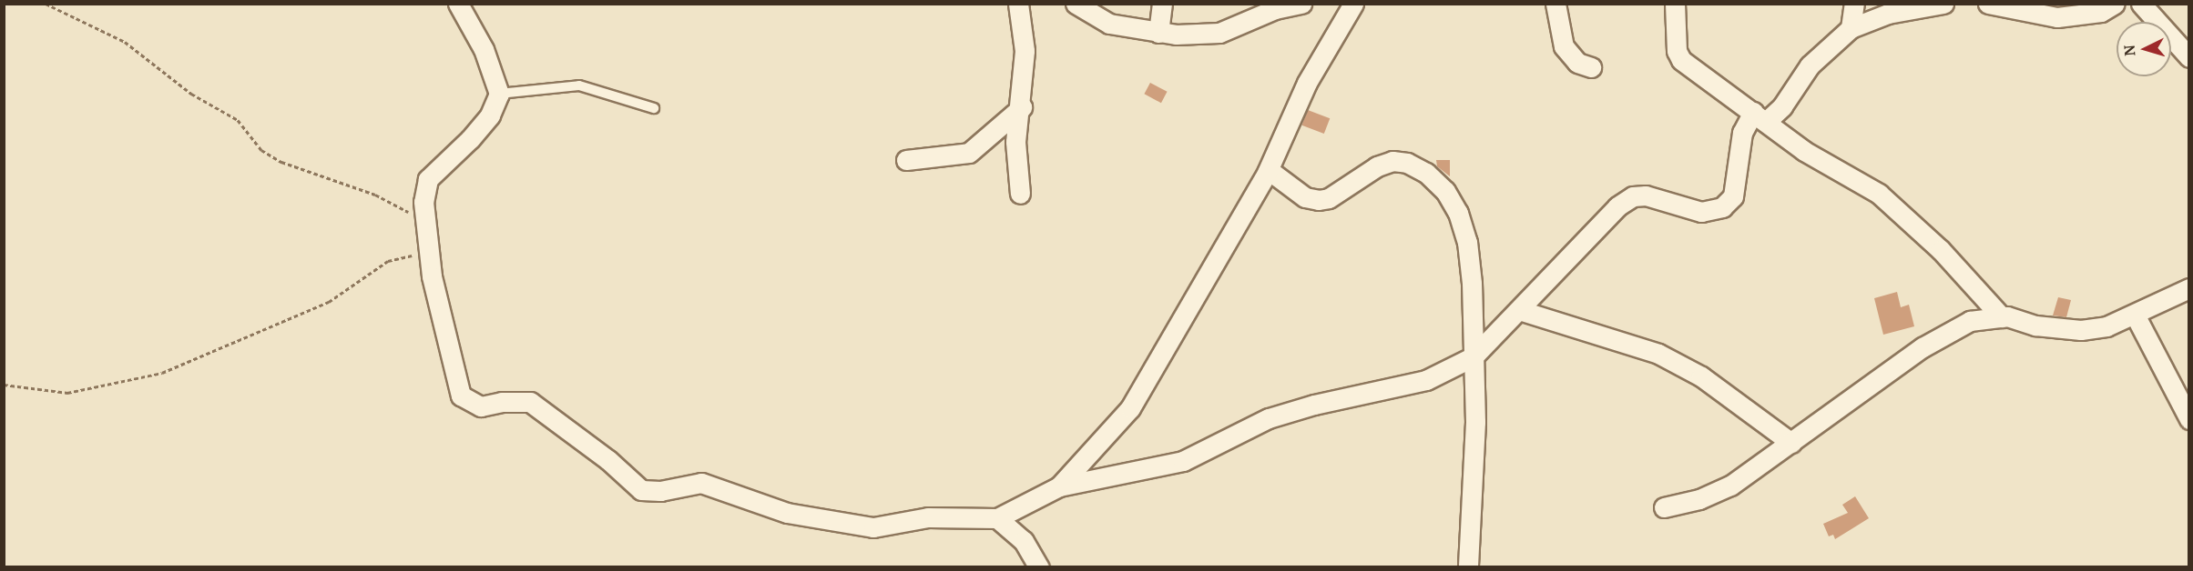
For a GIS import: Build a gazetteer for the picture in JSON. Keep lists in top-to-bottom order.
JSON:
{
  "north": "left"
}
